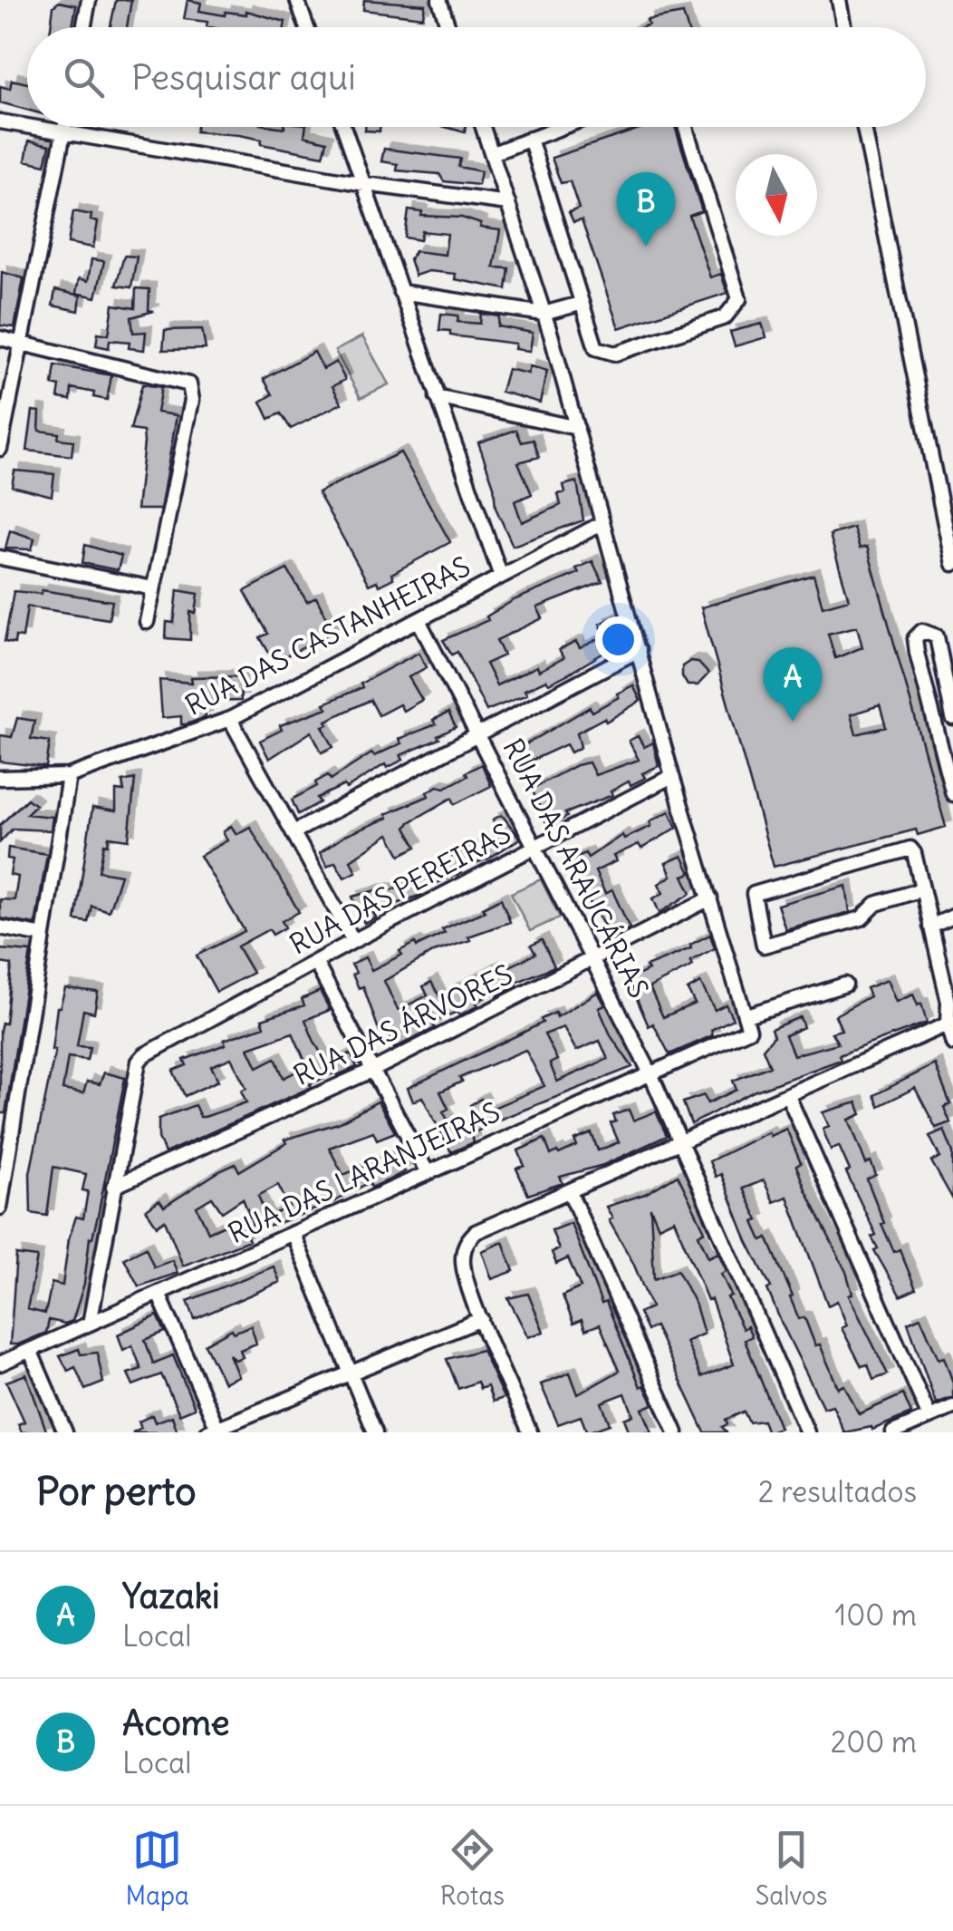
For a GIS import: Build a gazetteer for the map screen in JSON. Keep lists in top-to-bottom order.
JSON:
{
  "streets": {
    "street": [
      "RUA DAS CASTANHEIRAS",
      "RUA DAS ARAUCÁRIAS",
      "RUA DAS PEREIRAS",
      "RUA DAS ÁRVORES",
      "RUA DAS LARANJEIRAS"
    ]
  },
  "crossings": [
    ["RUA DAS CASTANHEIRAS", "RUA DAS ARAUCÁRIAS"],
    ["RUA DAS ARAUCÁRIAS", "RUA DAS PEREIRAS"],
    ["RUA DAS ARAUCÁRIAS", "RUA DAS ÁRVORES"],
    ["RUA DAS ARAUCÁRIAS", "RUA DAS LARANJEIRAS"],
    ["RUA DAS PEREIRAS", "RUA DAS ÁRVORES"]
  ],
  "north": "bottom",
  "page": {
    "search": "Pesquisar aqui",
    "pins": ["B", "A"],
    "heading": ["Por perto", "2 resultados"],
    "list": [
      {
        "mark": "A",
        "name": "Yazaki",
        "note": "Local",
        "value": "100 m"
      },
      {
        "mark": "B",
        "name": "Acome",
        "note": "Local",
        "value": "200 m"
      }
    ],
    "nav": ["Mapa", "Rotas", "Salvos"]
  }
}
